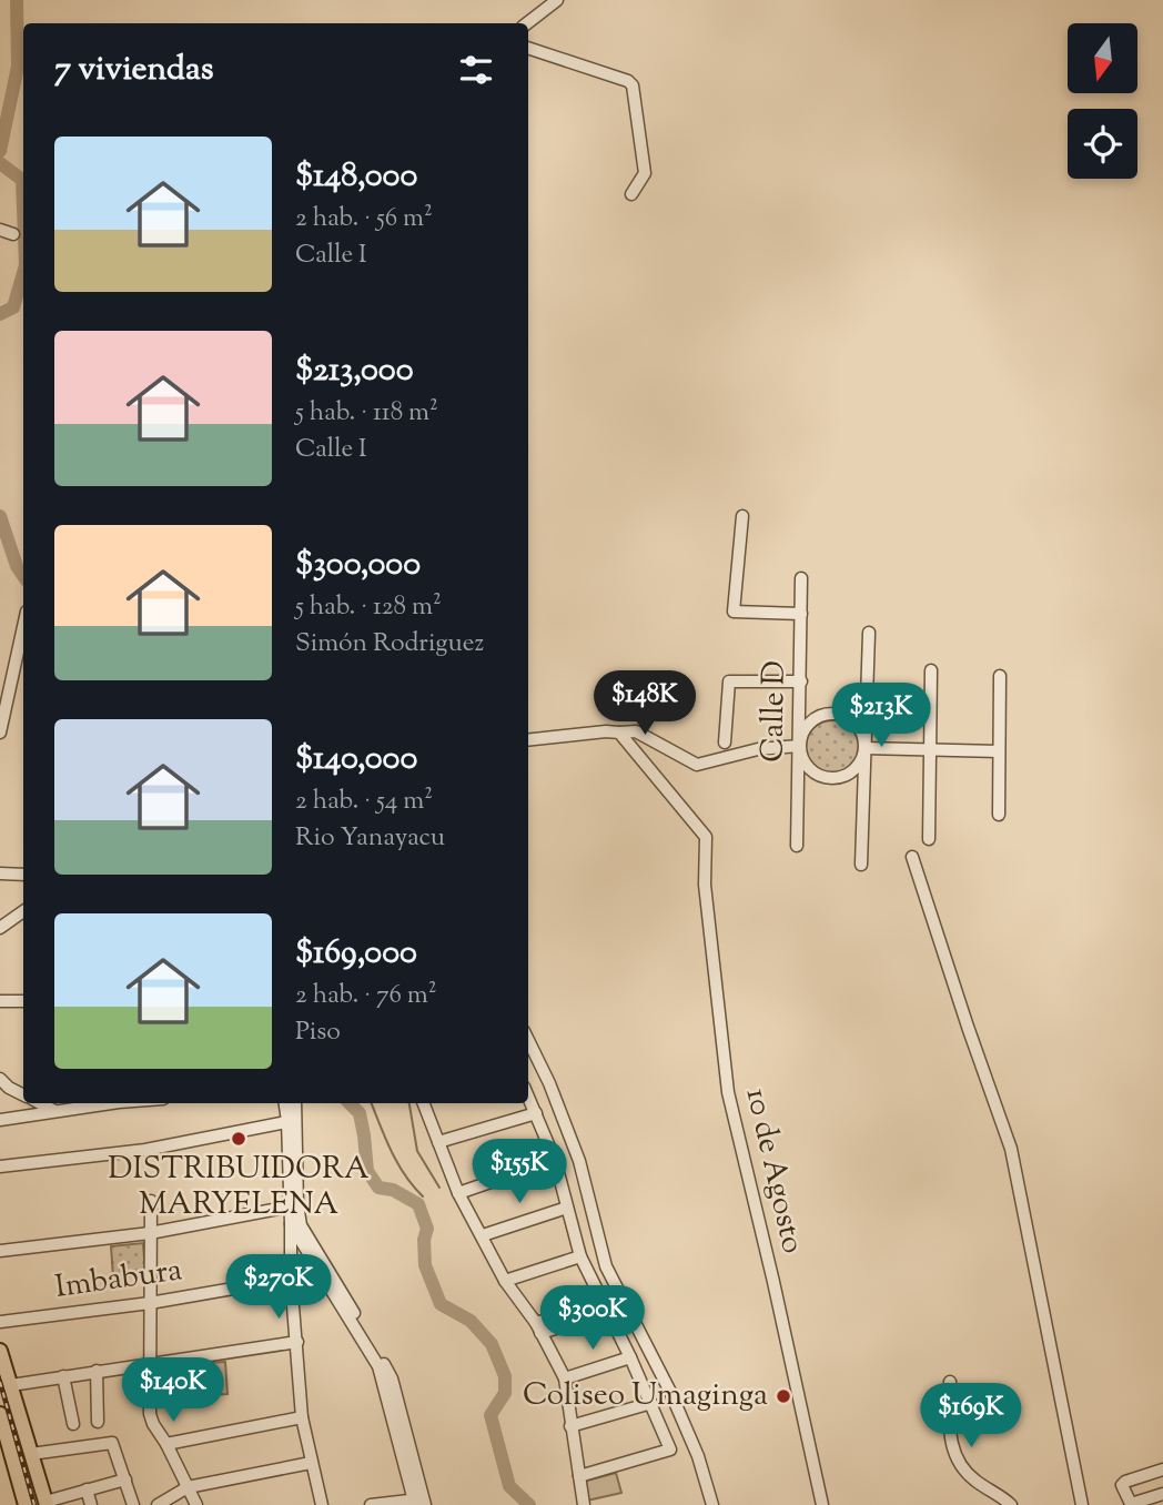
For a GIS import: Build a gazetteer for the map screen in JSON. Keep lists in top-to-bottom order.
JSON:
{
  "streets": {
    "street": ["Calle D", "10 de Agosto", "Imbabura"]
  },
  "places": ["DISTRIBUIDORA MARYELENA", "Coliseo Umaginga"],
  "north": "bottom",
  "page": {
    "heading": "7 viviendas",
    "list": [
      {
        "name": "$148,000",
        "note": "2 hab. · 56 m² · Calle I"
      },
      {
        "name": "$213,000",
        "note": "5 hab. · 118 m² · Calle I"
      },
      {
        "name": "$300,000",
        "note": "5 hab. · 128 m² · Simón Rodriguez"
      },
      {
        "name": "$140,000",
        "note": "2 hab. · 54 m² · Rio Yanayacu"
      },
      {
        "name": "$169,000",
        "note": "2 hab. · 76 m² · Piso"
      }
    ],
    "price": [
      "$148K",
      "$213K",
      "$155K",
      "$270K",
      "$300K",
      "$140K",
      "$169K"
    ]
  }
}
